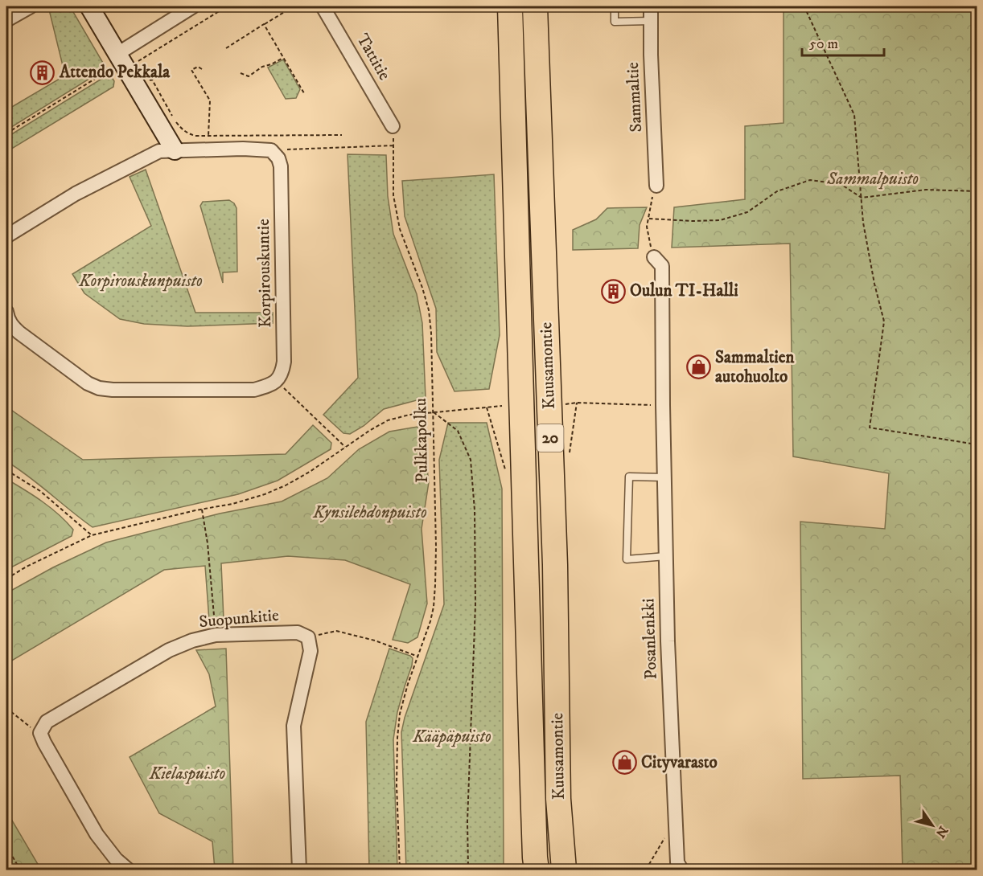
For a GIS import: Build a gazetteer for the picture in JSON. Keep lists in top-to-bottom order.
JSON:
{
  "streets": {
    "highway": ["Kuusamontie", "20"],
    "street": [
      "Tattitie",
      "Sammaltie",
      "Korpirouskuntie",
      "Suopunkitie",
      "Posanlenkki"
    ],
    "path": ["Pulkkapolku"]
  },
  "crossings": [
    ["Tattitie", "Pulkkapolku"]
  ],
  "parks": [
    "Sammalpuisto",
    "Korpirouskunpuisto",
    "Kynsilehdonpuisto",
    "Kääpäpuisto",
    "Kielaspuisto"
  ],
  "places": {
    "building": ["Attendo Pekkala", "Oulun TI-Halli"],
    "shop": ["Sammaltien autohuolto", "Cityvarasto"]
  },
  "scale_bar": "50 m",
  "north": "bottom right"
}
